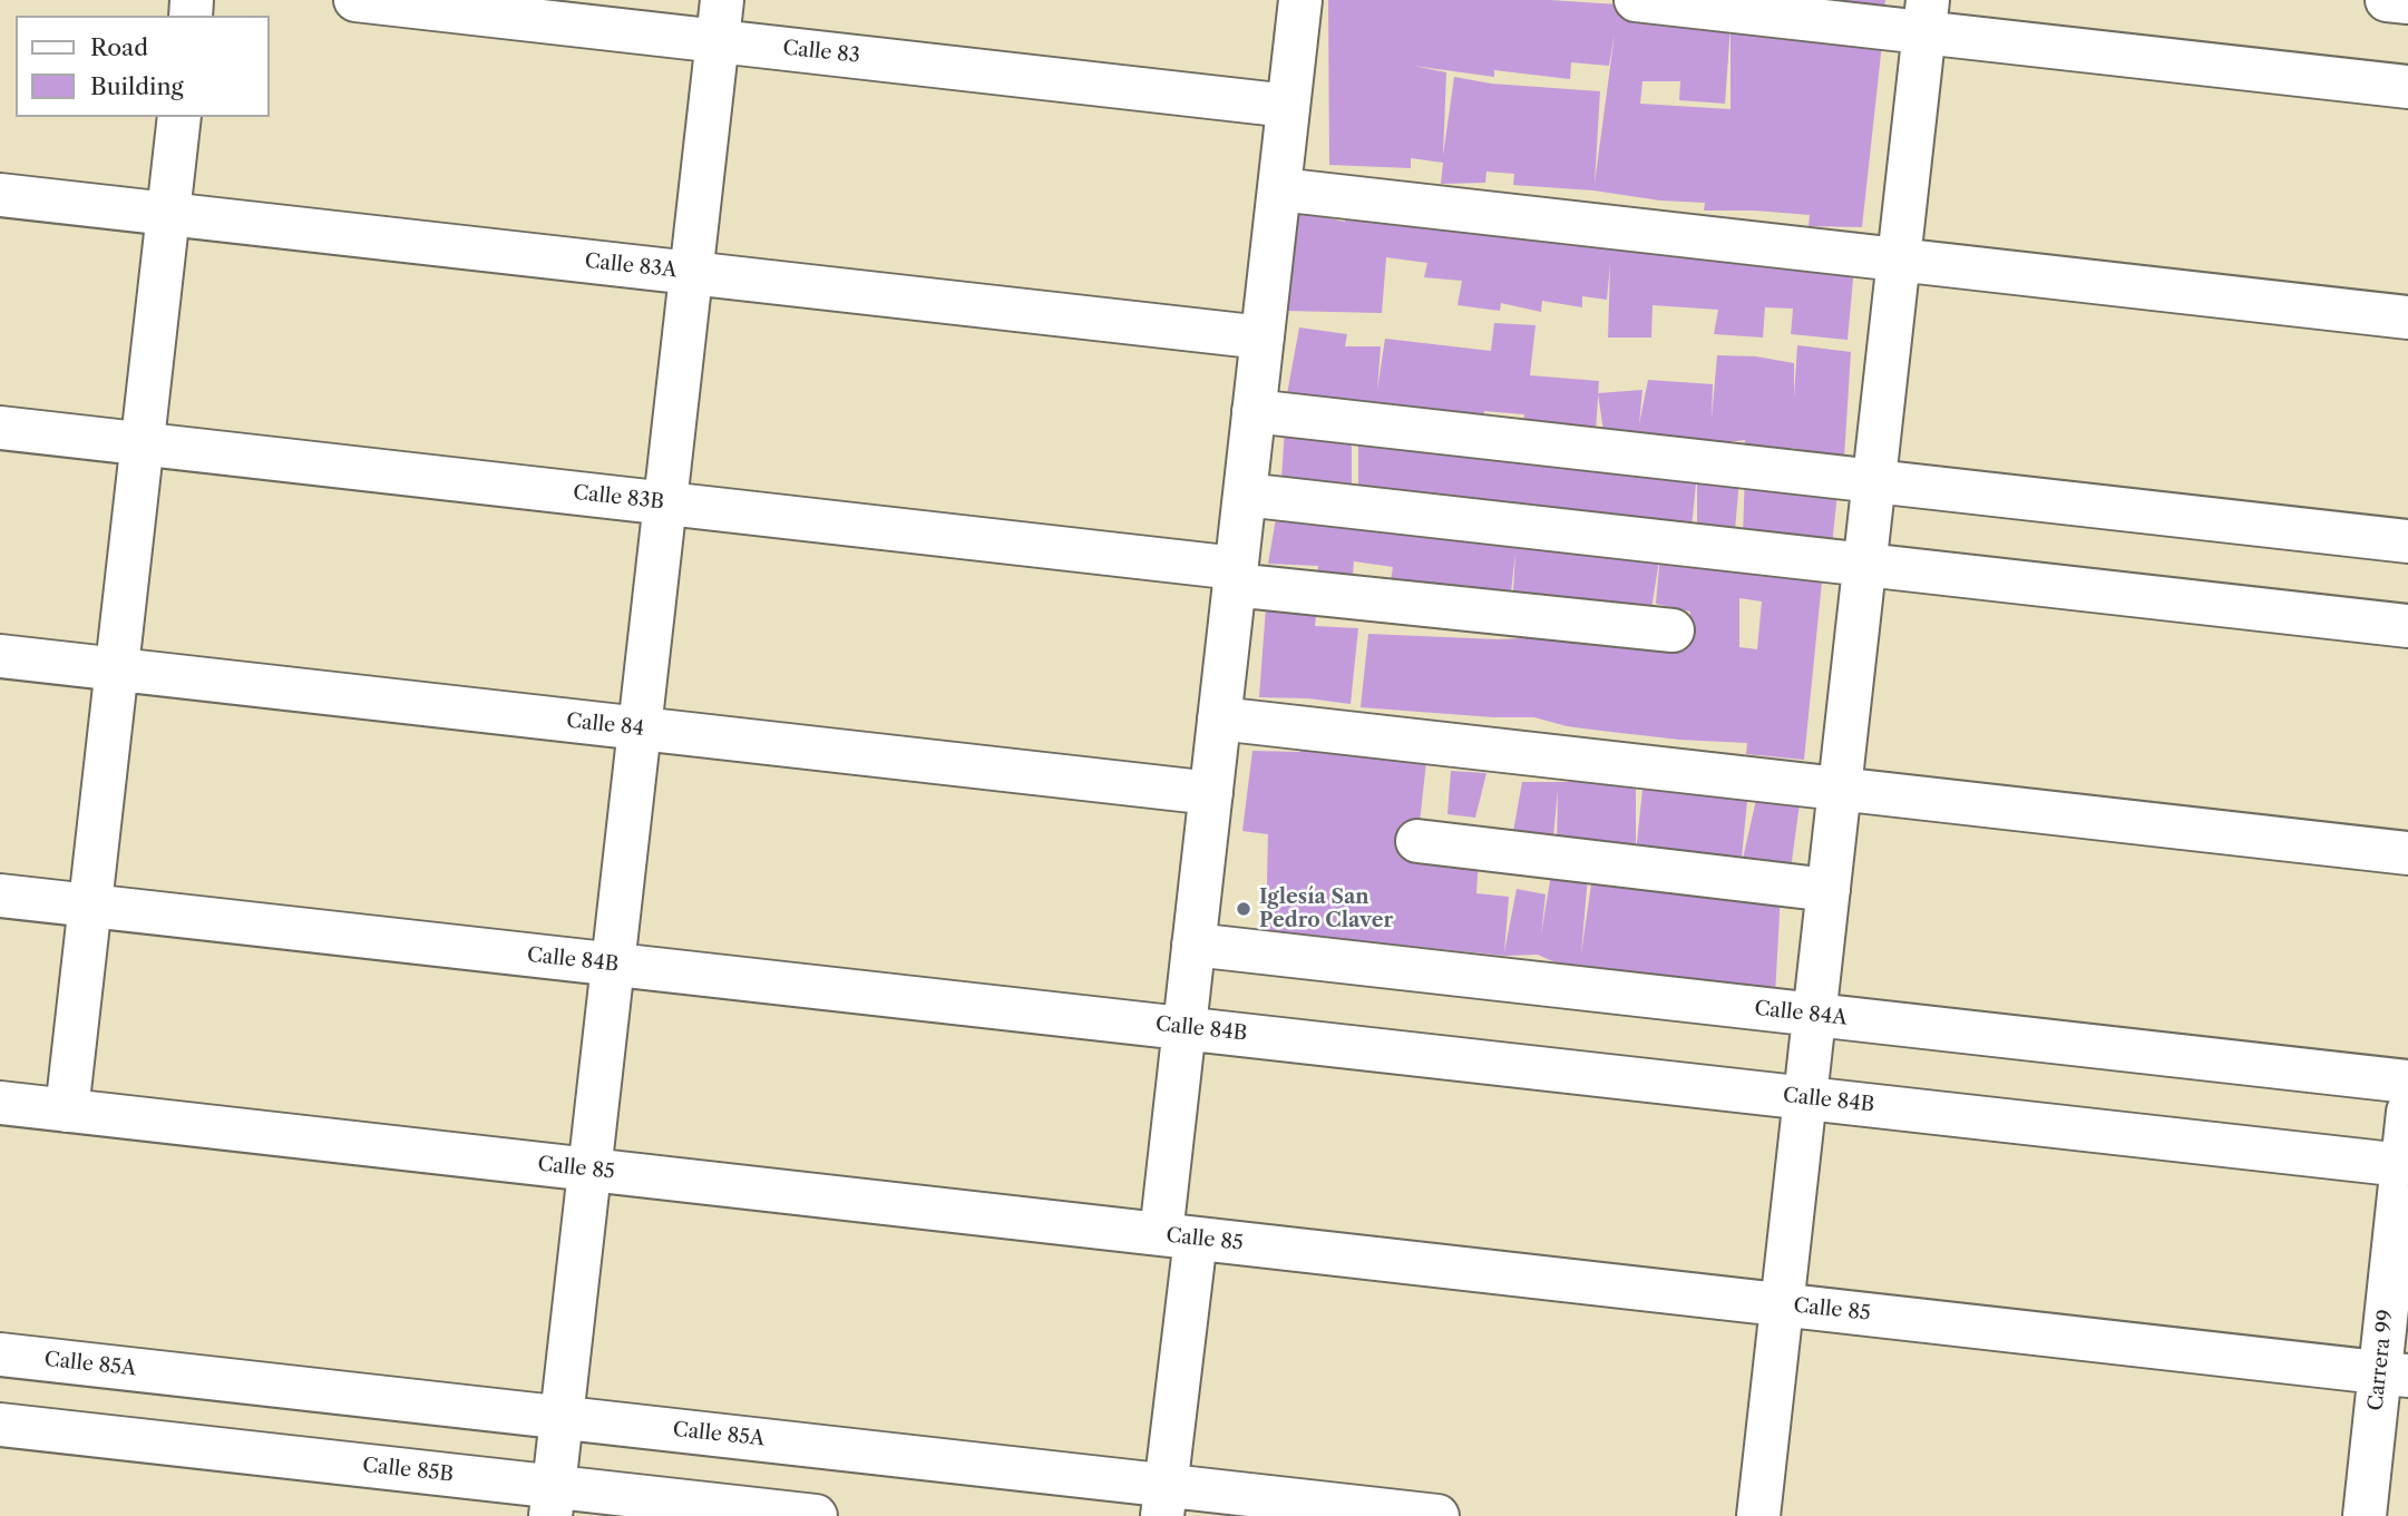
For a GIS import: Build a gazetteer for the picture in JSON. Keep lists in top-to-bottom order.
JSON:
{
  "streets": {
    "street": [
      "Calle 83",
      "Calle 83A",
      "Calle 83B",
      "Calle 84",
      "Calle 84B",
      "Calle 84A",
      "Calle 85",
      "Carrera 99",
      "Calle 85A",
      "Calle 85B"
    ]
  },
  "crossings": [
    ["Calle 84B", "Carrera 99"],
    ["Calle 85", "Carrera 99"]
  ],
  "places": ["Iglesía San Pedro Claver"],
  "legend": ["Road", "Building"]
}
